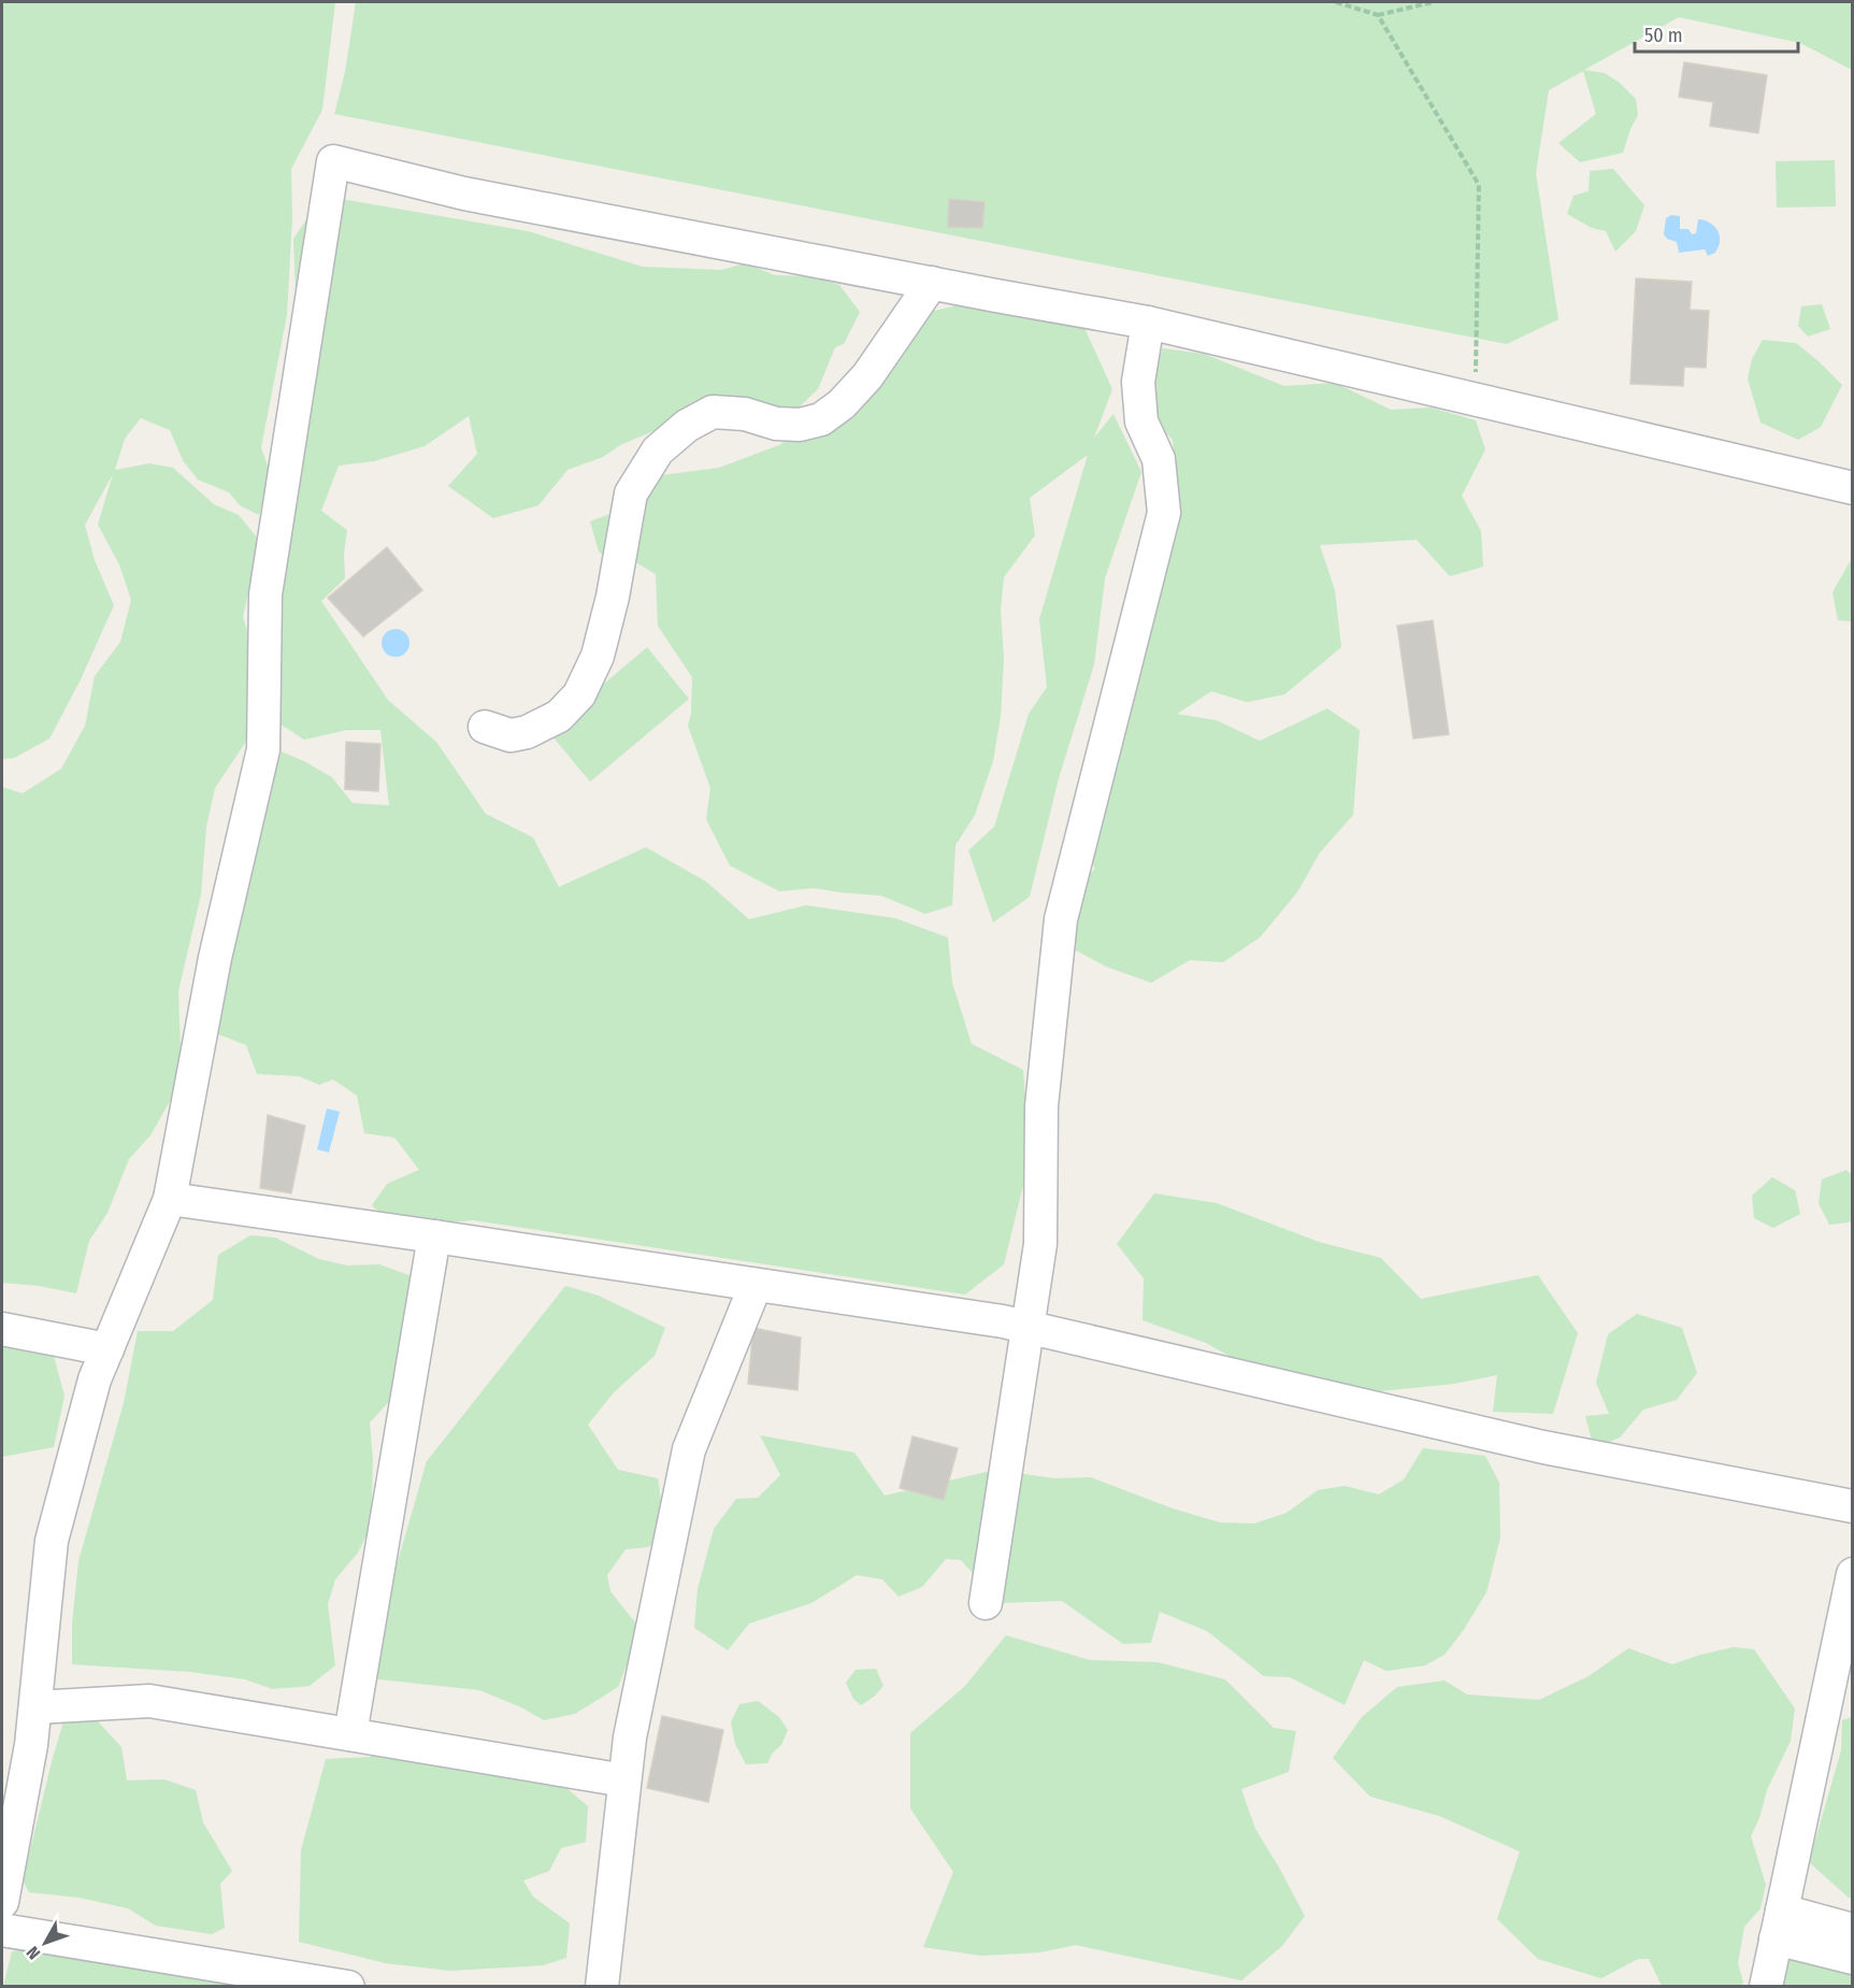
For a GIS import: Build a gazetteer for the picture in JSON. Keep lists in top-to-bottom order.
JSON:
{
  "scale_bar": "50 m",
  "north": "bottom left"
}
